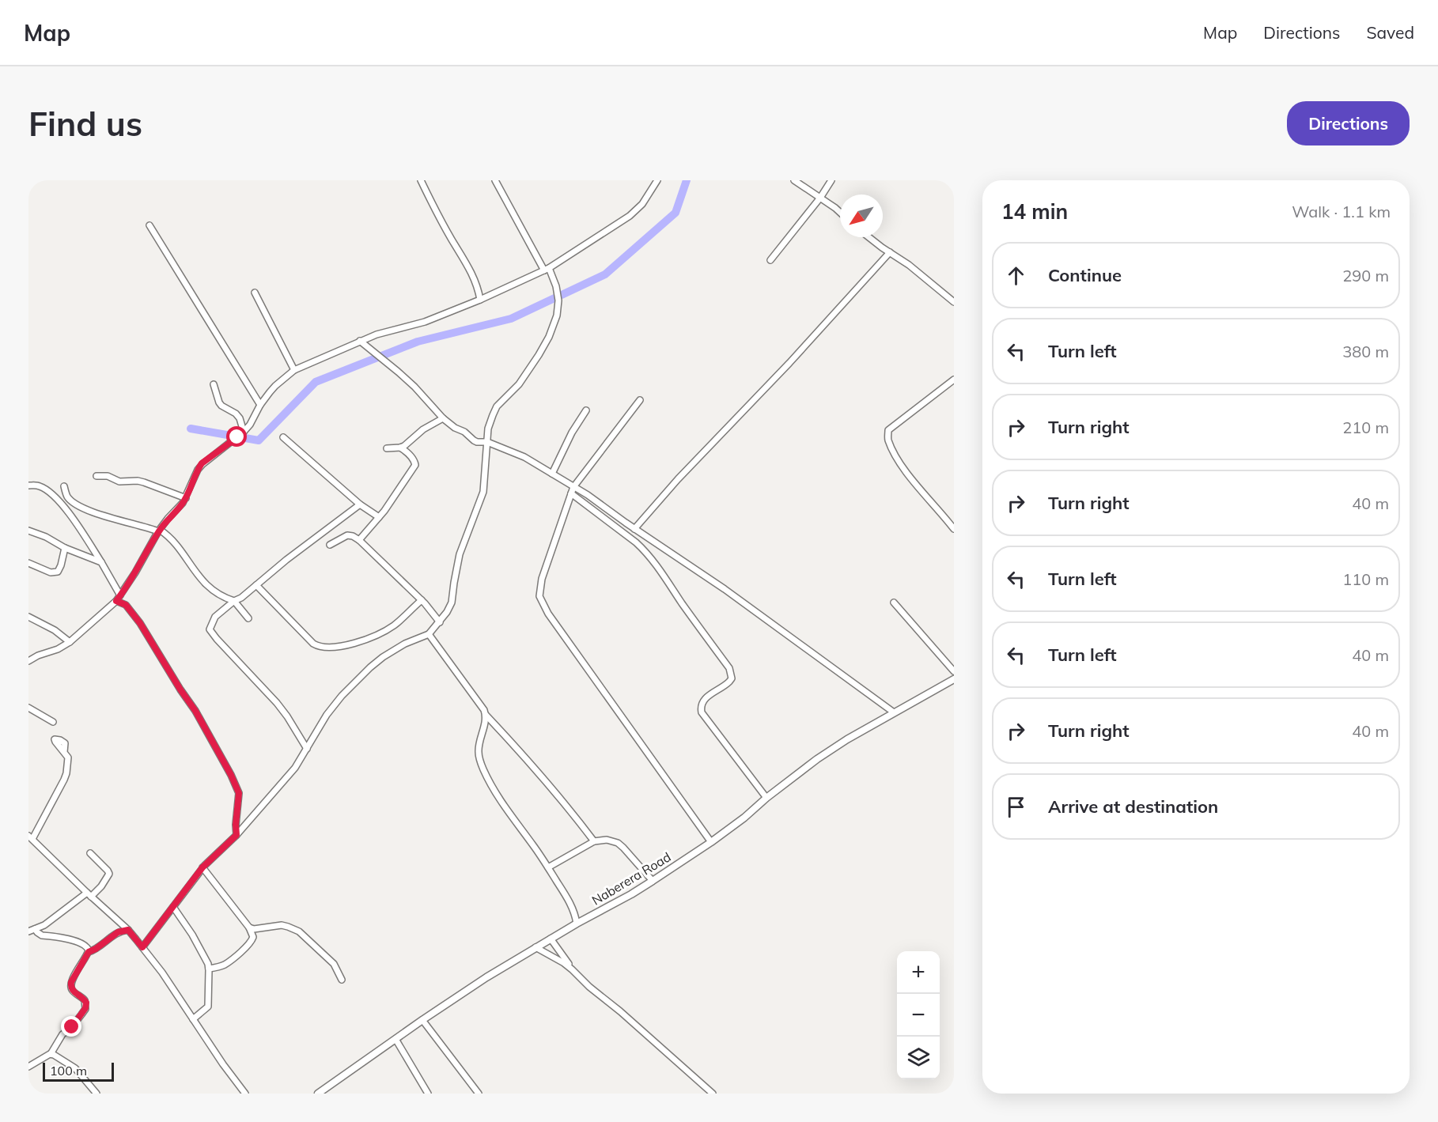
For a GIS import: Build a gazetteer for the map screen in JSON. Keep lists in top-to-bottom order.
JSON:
{
  "streets": {
    "street": ["Naberera Road"]
  },
  "scale_bar": "100 m",
  "north": "bottom left",
  "page": {
    "header": "Map",
    "nav": ["Map", "Directions", "Saved"],
    "buttons": "Directions",
    "title": "Find us",
    "heading": ["14 min", "Walk · 1.1 km"],
    "list": [
      ["Continue", "290 m"],
      ["Turn left", "380 m"],
      ["Turn right", "210 m"],
      ["Turn right", "40 m"],
      ["Turn left", "110 m"],
      ["Turn left", "40 m"],
      ["Turn right", "40 m"],
      "Arrive at destination"
    ],
    "map_buttons": ["+", "−"],
    "scale": "100 m"
  }
}
